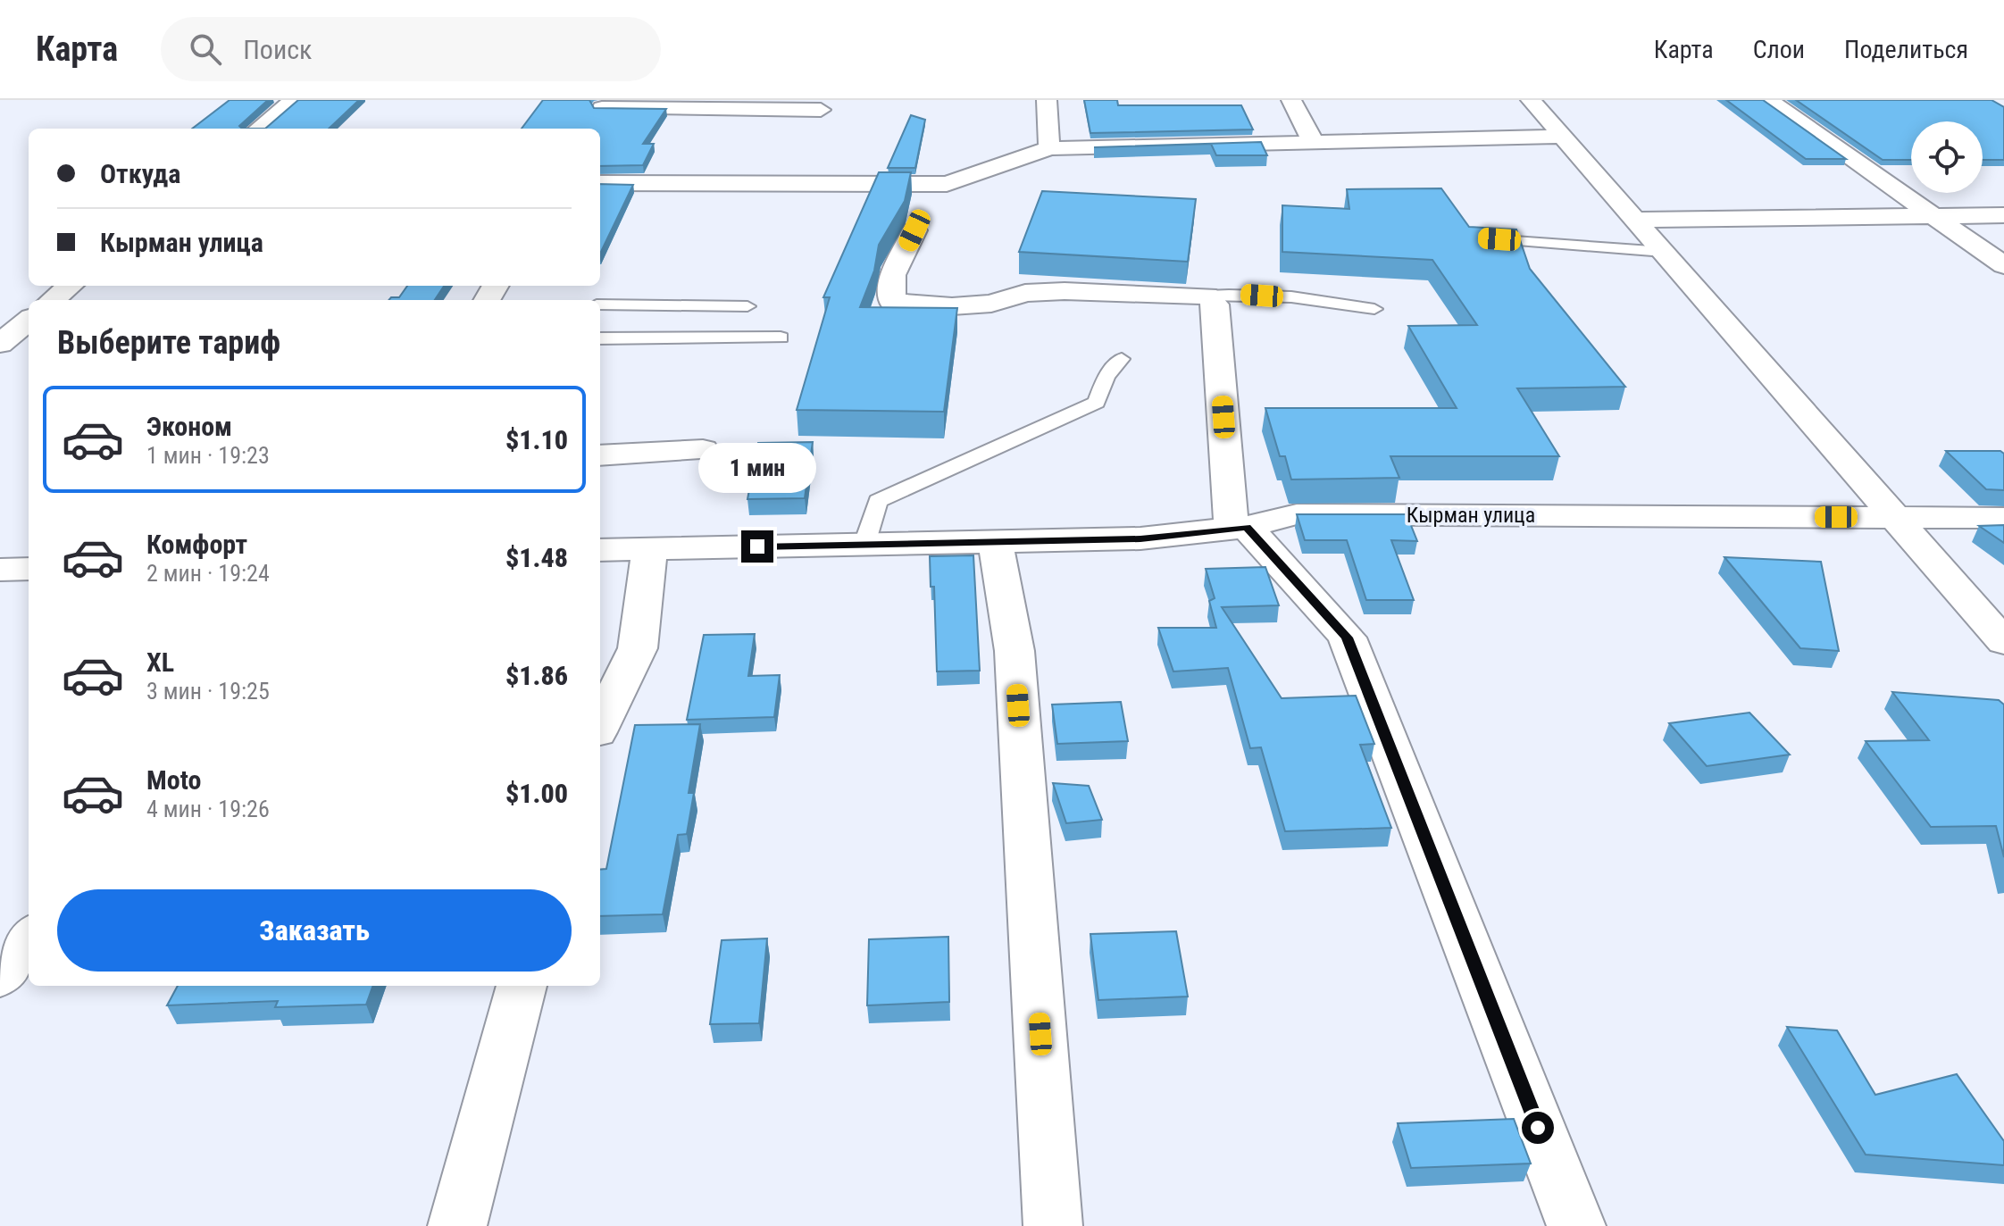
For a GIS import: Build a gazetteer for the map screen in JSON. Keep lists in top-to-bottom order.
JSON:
{
  "streets": {
    "street": ["Кырман улица"]
  },
  "page": {
    "header": "Карта",
    "search": "Поиск",
    "nav": ["Карта", "Слои", "Поделиться"],
    "banner": ["Откуда", "Кырман улица"],
    "heading": "Выберите тариф",
    "list": [
      {
        "name": "Эконом",
        "note": "1 мин · 19:23",
        "value": "$1.10"
      },
      {
        "name": "Комфорт",
        "note": "2 мин · 19:24",
        "value": "$1.48"
      },
      {
        "name": "XL",
        "note": "3 мин · 19:25",
        "value": "$1.86"
      },
      {
        "name": "Moto",
        "note": "4 мин · 19:26",
        "value": "$1.00"
      }
    ],
    "bubble": "1 мин",
    "buttons": "Заказать"
  }
}
